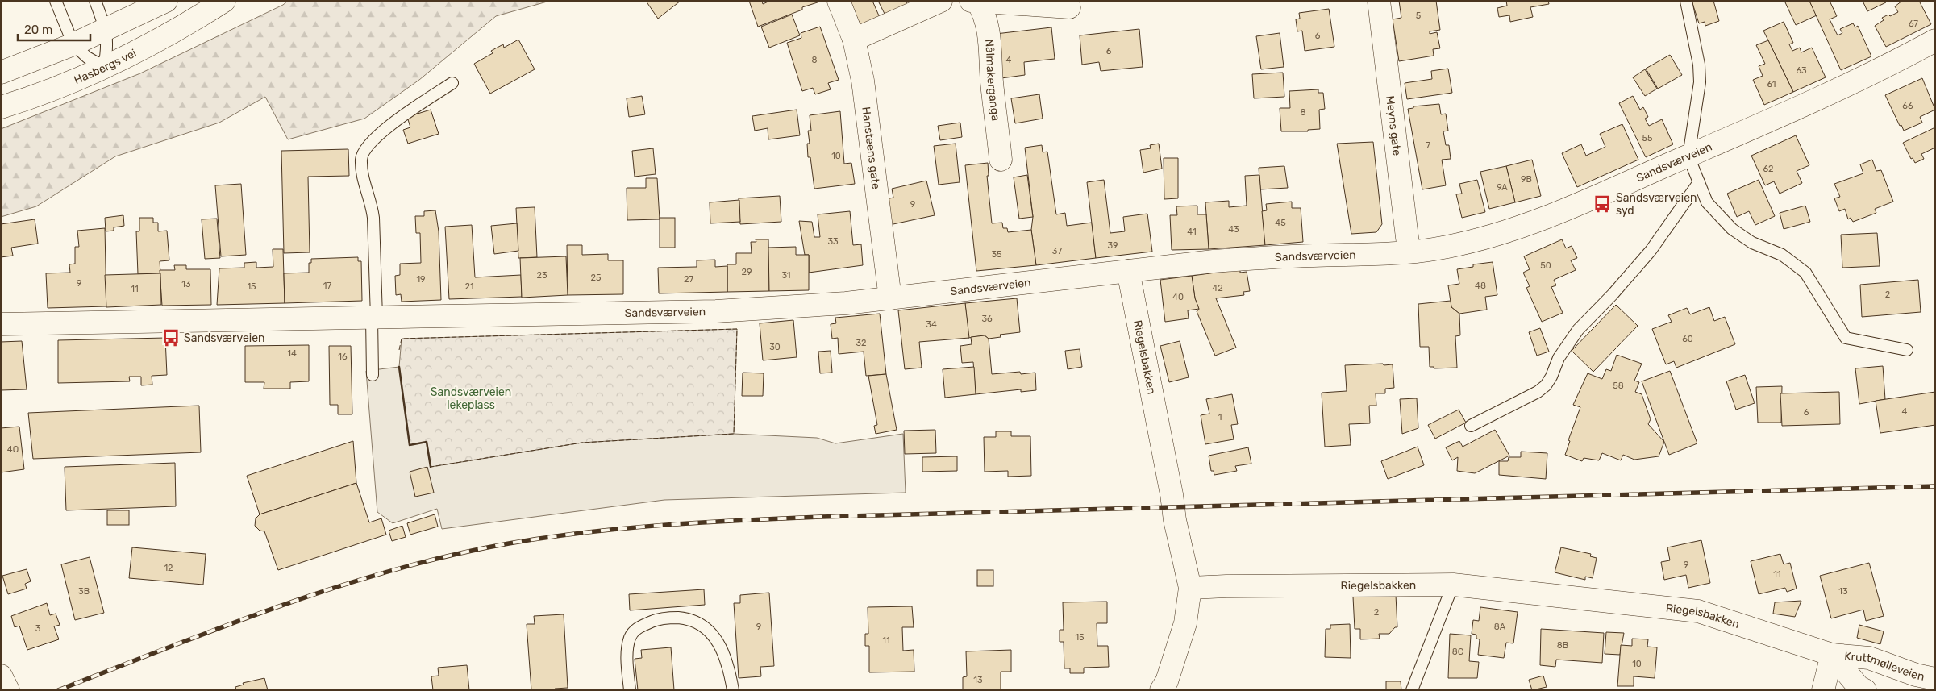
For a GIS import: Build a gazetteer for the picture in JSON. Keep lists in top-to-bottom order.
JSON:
{
  "streets": {
    "street": [
      "Hasbergs vei",
      "Nålmakerganga",
      "Meyns gate",
      "Hansteens gate",
      "Sandsværveien",
      "Riegelsbakken",
      "Kruttmølleveien"
    ]
  },
  "crossings": [
    ["Meyns gate", "Sandsværveien"],
    ["Hansteens gate", "Sandsværveien"],
    ["Sandsværveien", "Riegelsbakken"],
    ["Riegelsbakken", "Kruttmølleveien"]
  ],
  "parks": ["Sandsværveien lekeplass"],
  "places": {
    "bus stop": ["Sandsværveien syd", "Sandsværveien"]
  },
  "house_numbers": [
    "5",
    "67",
    "6",
    "6",
    "8",
    "4",
    "63",
    "61",
    "66",
    "8",
    "55",
    "7",
    "10",
    "62",
    "9B",
    "9A",
    "9",
    "45",
    "43",
    "41",
    "33",
    "39",
    "37",
    "35",
    "50",
    "29",
    "23",
    "31",
    "25",
    "19",
    "27",
    "9",
    "13",
    "17",
    "48",
    "15",
    "21",
    "42",
    "11",
    "2",
    "40",
    "36",
    "34",
    "60",
    "32",
    "30",
    "14",
    "16",
    "58",
    "4",
    "6",
    "1",
    "4O",
    "9",
    "12",
    "11",
    "3B",
    "13",
    "2",
    "9",
    "8A",
    "3",
    "15",
    "11",
    "8B",
    "8C",
    "10",
    "13"
  ],
  "scale_bar": "20 m"
}
